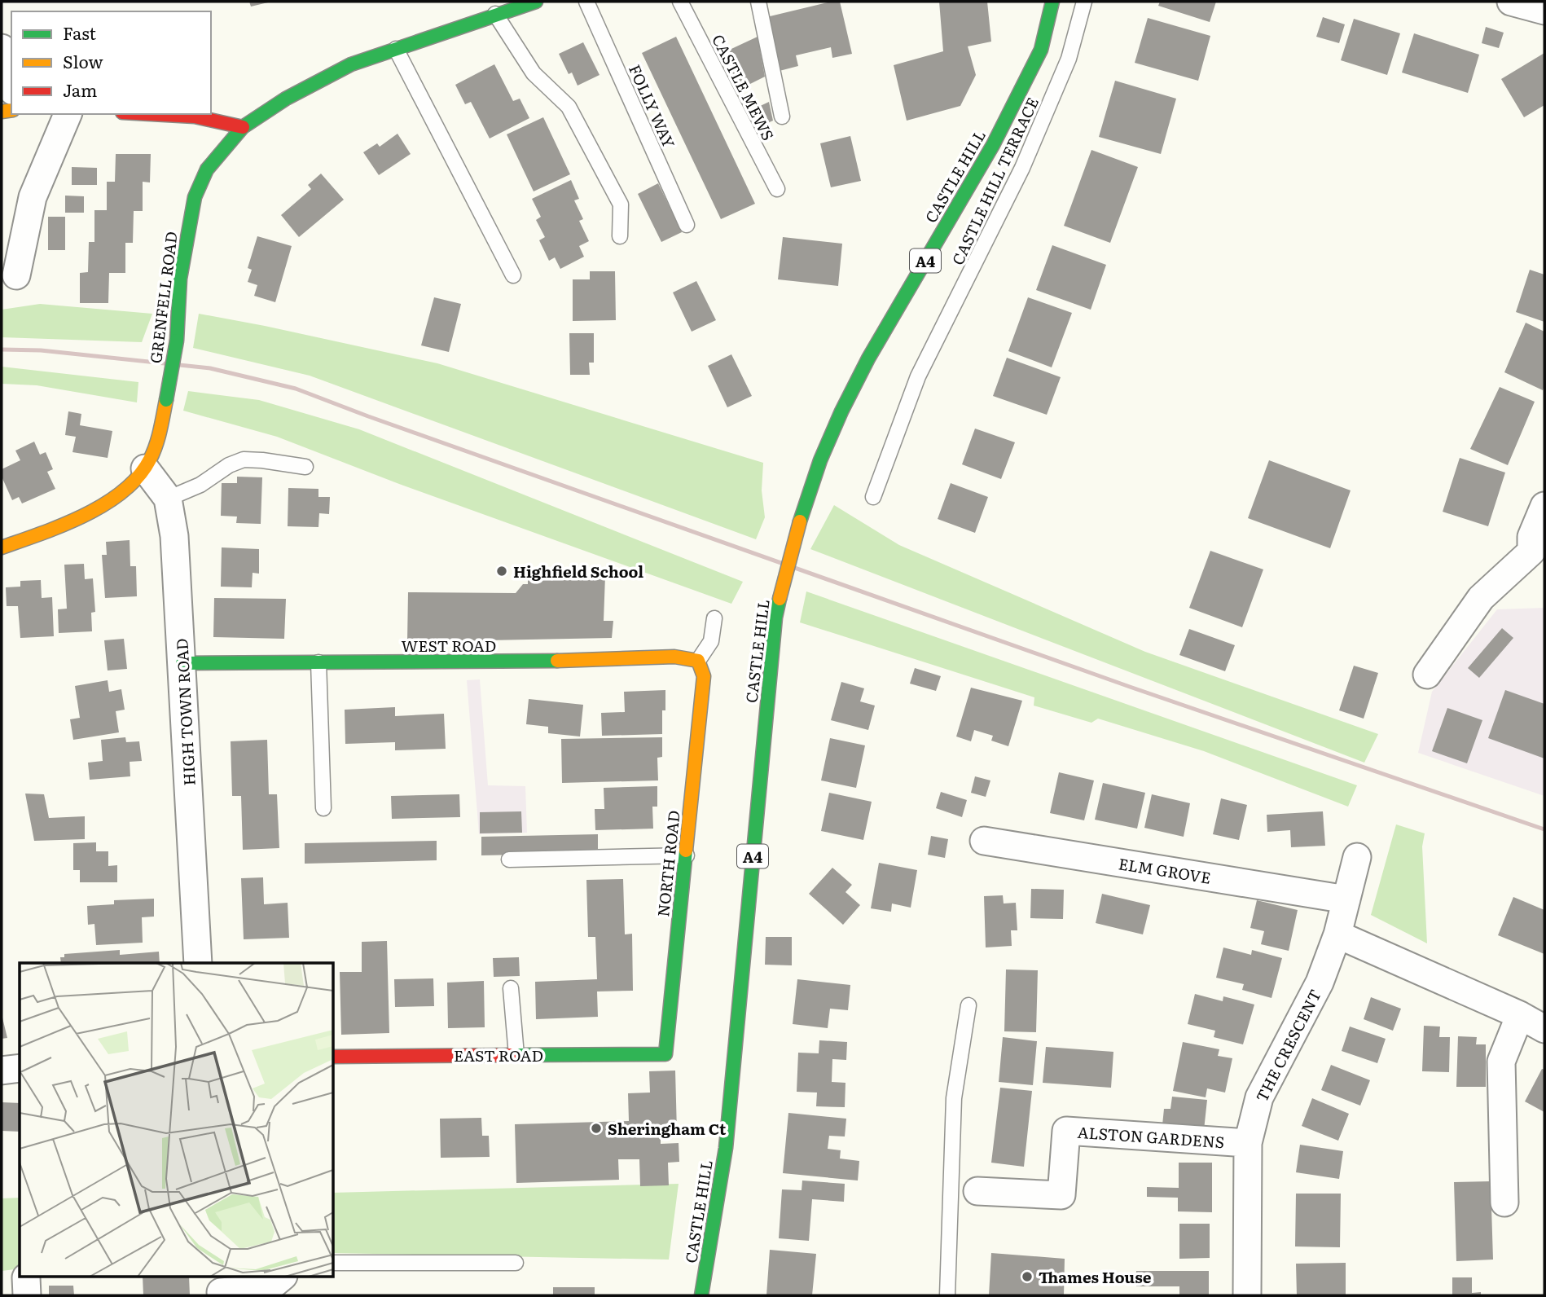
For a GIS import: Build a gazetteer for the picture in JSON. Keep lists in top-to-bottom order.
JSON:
{
  "streets": {
    "street": [
      "CASTLE HILL",
      "A4",
      "GRENFELL ROAD",
      "WEST ROAD",
      "HIGH TOWN ROAD",
      "NORTH ROAD",
      "ELM GROVE",
      "THE CRESCENT",
      "EAST ROAD",
      "ALSTON GARDENS"
    ],
    "lane": ["CASTLE MEWS", "FOLLY WAY", "CASTLE HILL TERRACE"]
  },
  "crossings": [
    ["GRENFELL ROAD", "HIGH TOWN ROAD"],
    ["WEST ROAD", "HIGH TOWN ROAD"],
    ["WEST ROAD", "NORTH ROAD"],
    ["NORTH ROAD", "EAST ROAD"],
    ["ELM GROVE", "THE CRESCENT"],
    ["THE CRESCENT", "ALSTON GARDENS"]
  ],
  "places": ["Highfield School", "Sheringham Ct", "Thames House"],
  "legend": ["Fast", "Slow", "Jam"]
}
